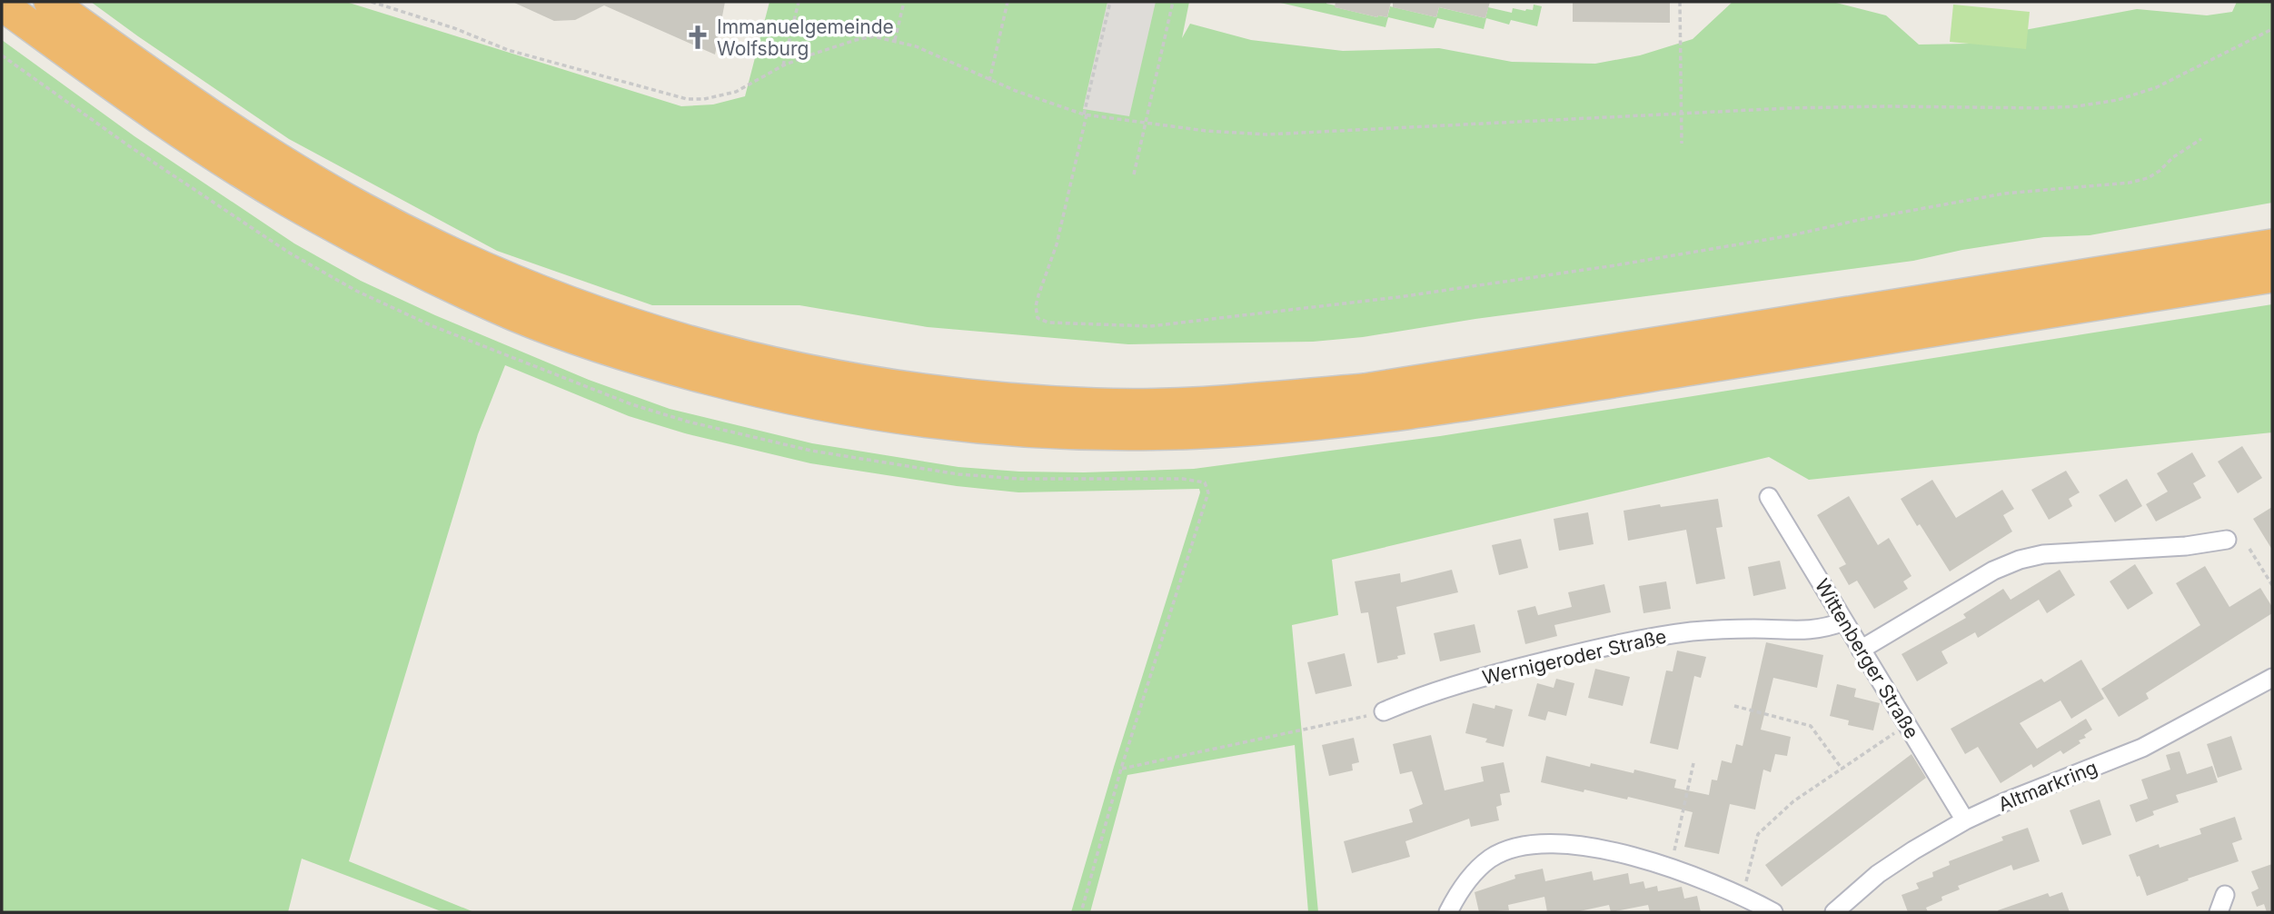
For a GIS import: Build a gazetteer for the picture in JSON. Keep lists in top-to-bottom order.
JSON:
{
  "streets": {
    "street": ["Wernigeroder Straße", "Wittenberger Straße", "Altmarkring"]
  },
  "crossings": [
    ["Wernigeroder Straße", "Wittenberger Straße"],
    ["Wittenberger Straße", "Altmarkring"]
  ],
  "places": {
    "church": ["Immanuelgemeinde Wolfsburg"]
  }
}
